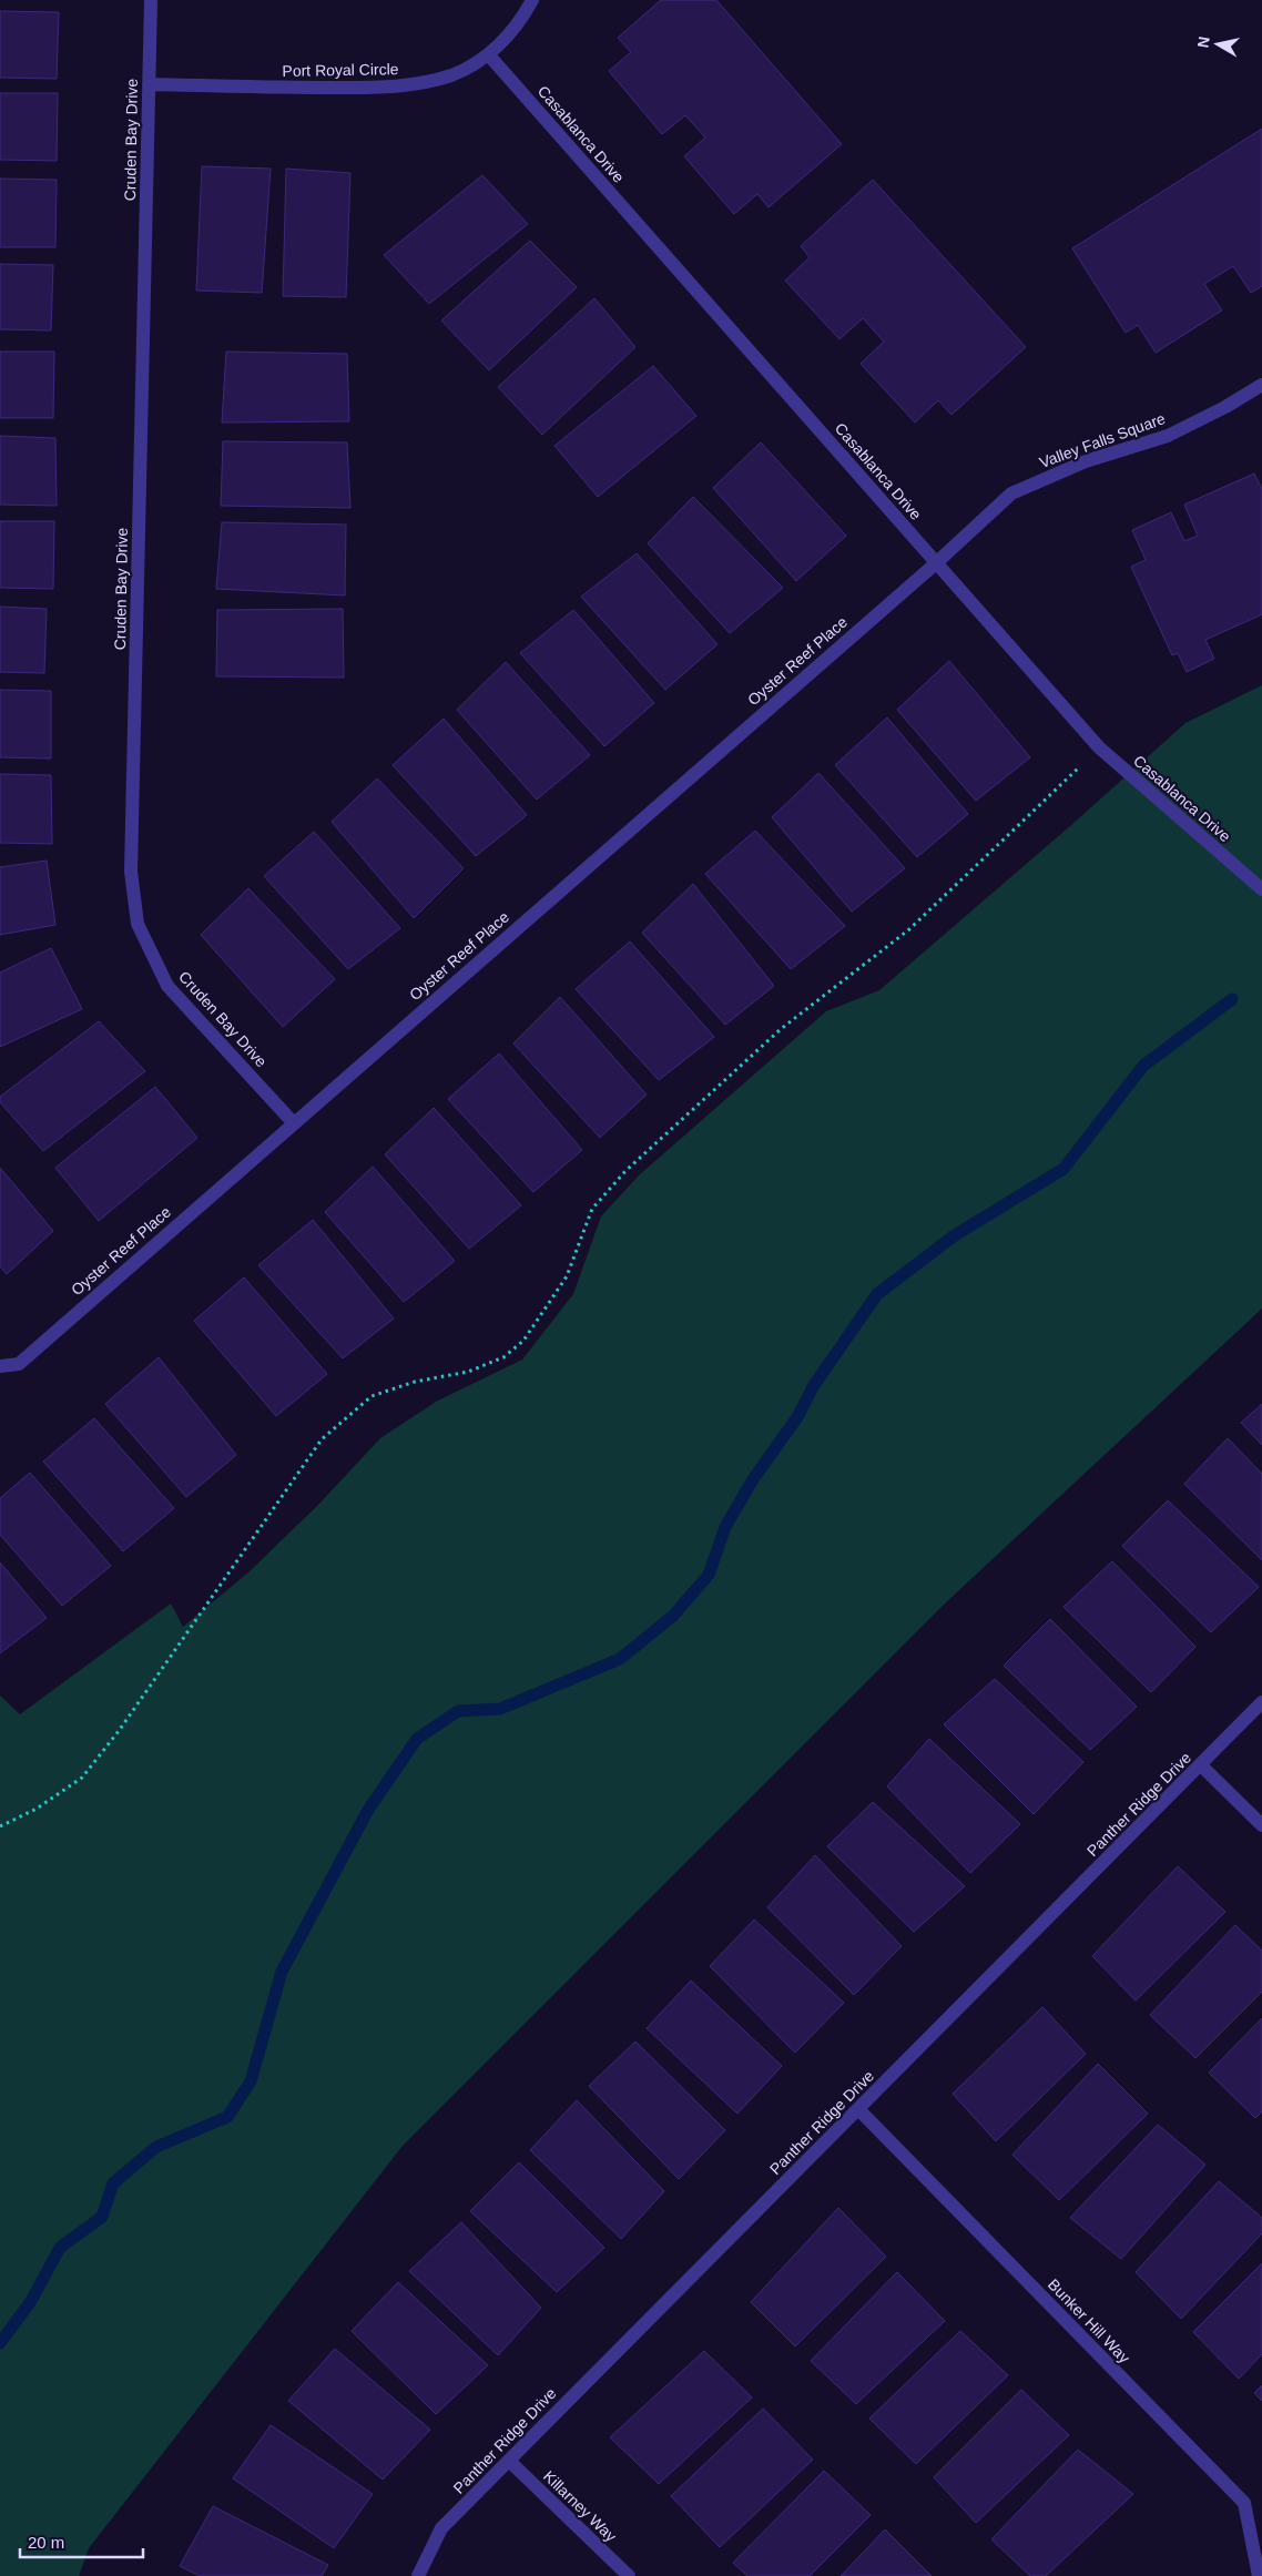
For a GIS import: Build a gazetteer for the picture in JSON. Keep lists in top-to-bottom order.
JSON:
{
  "streets": {
    "street": [
      "Port Royal Circle",
      "Casablanca Drive",
      "Cruden Bay Drive",
      "Valley Falls Square",
      "Oyster Reef Place",
      "Panther Ridge Drive",
      "Bunker Hill Way",
      "Killarney Way"
    ]
  },
  "crossings": [
    ["Port Royal Circle", "Casablanca Drive"],
    ["Port Royal Circle", "Cruden Bay Drive"],
    ["Casablanca Drive", "Valley Falls Square"],
    ["Casablanca Drive", "Oyster Reef Place"],
    ["Cruden Bay Drive", "Oyster Reef Place"],
    ["Valley Falls Square", "Oyster Reef Place"],
    ["Panther Ridge Drive", "Bunker Hill Way"],
    ["Panther Ridge Drive", "Killarney Way"]
  ],
  "scale_bar": "20 m",
  "north": "left"
}
